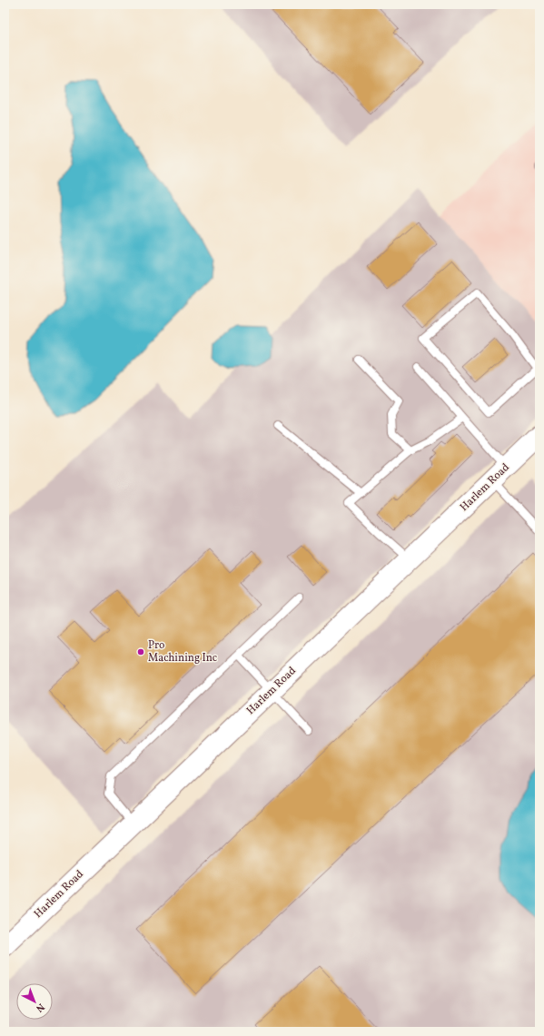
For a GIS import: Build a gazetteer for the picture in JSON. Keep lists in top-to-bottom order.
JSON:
{
  "streets": {
    "main road": ["Harlem Road"]
  },
  "places": ["Pro Machining Inc"],
  "north": "bottom right"
}
